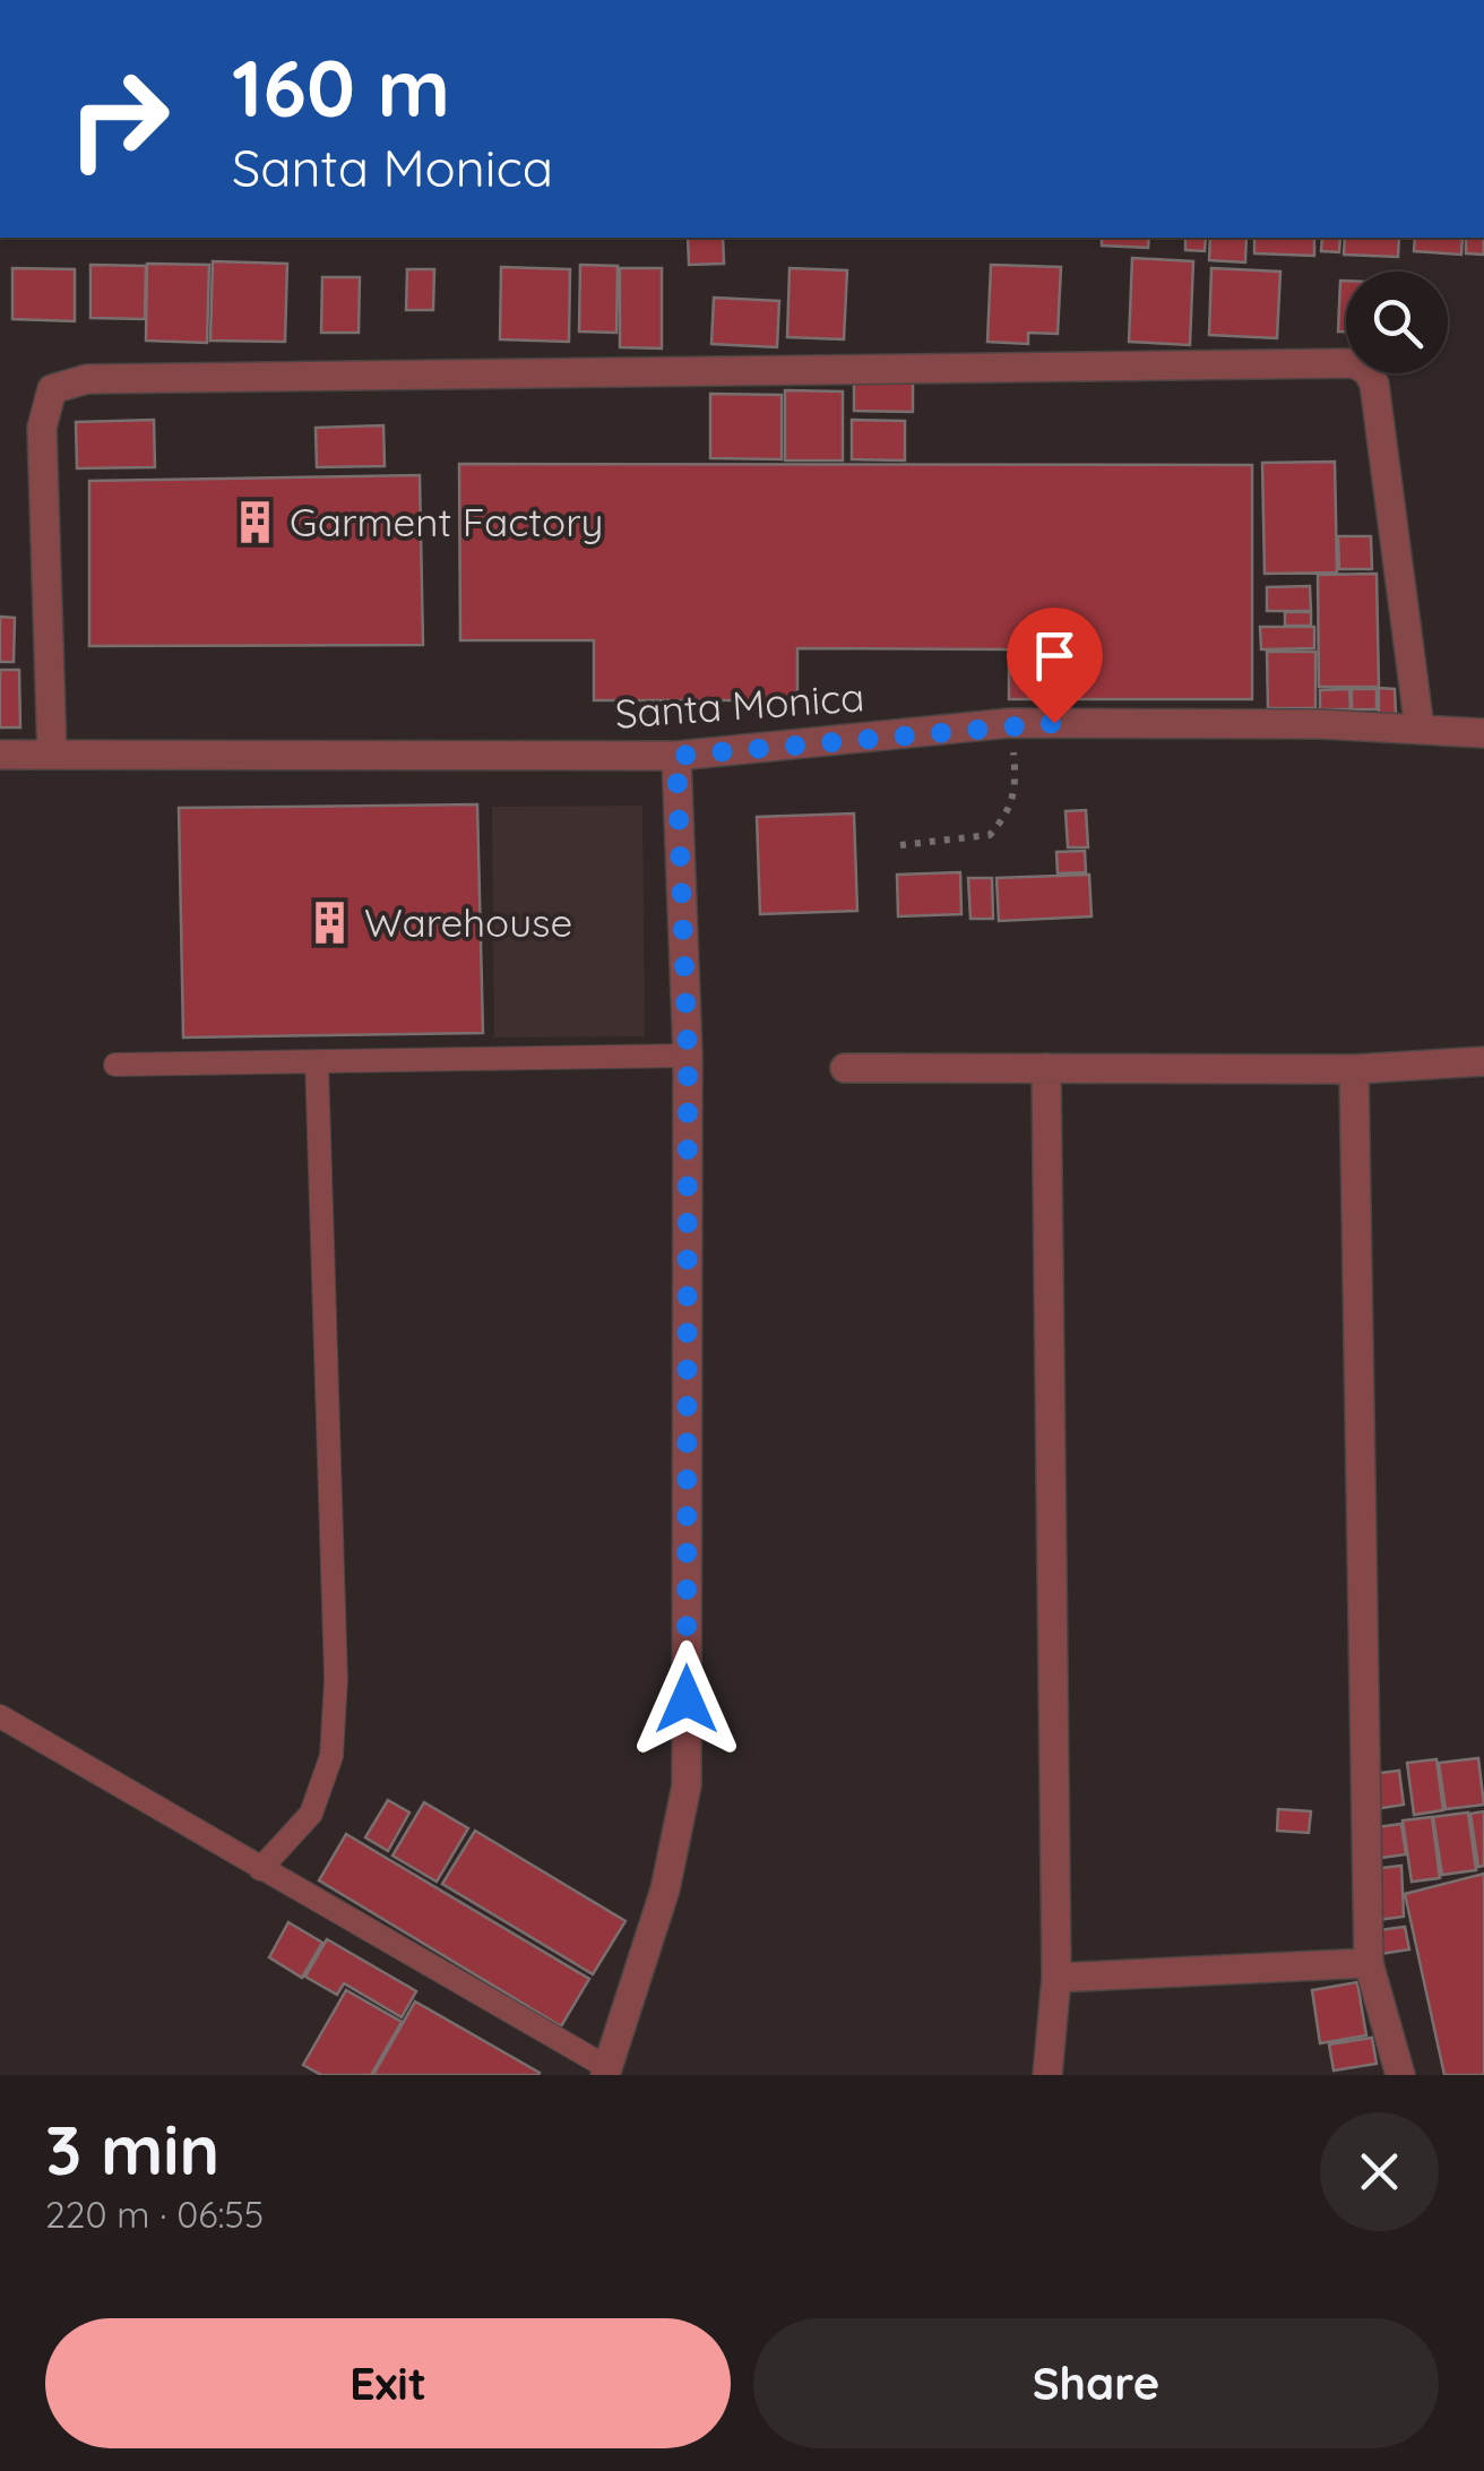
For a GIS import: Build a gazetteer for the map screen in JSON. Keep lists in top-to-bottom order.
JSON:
{
  "streets": {
    "street": ["Santa Monica"]
  },
  "places": {
    "building": ["Garment Factory", "Warehouse"]
  },
  "page": {
    "turn": ["160 m", "Santa Monica"],
    "heading": ["3 min", "220 m · 06:55"],
    "buttons": ["Exit", "Share"]
  }
}
